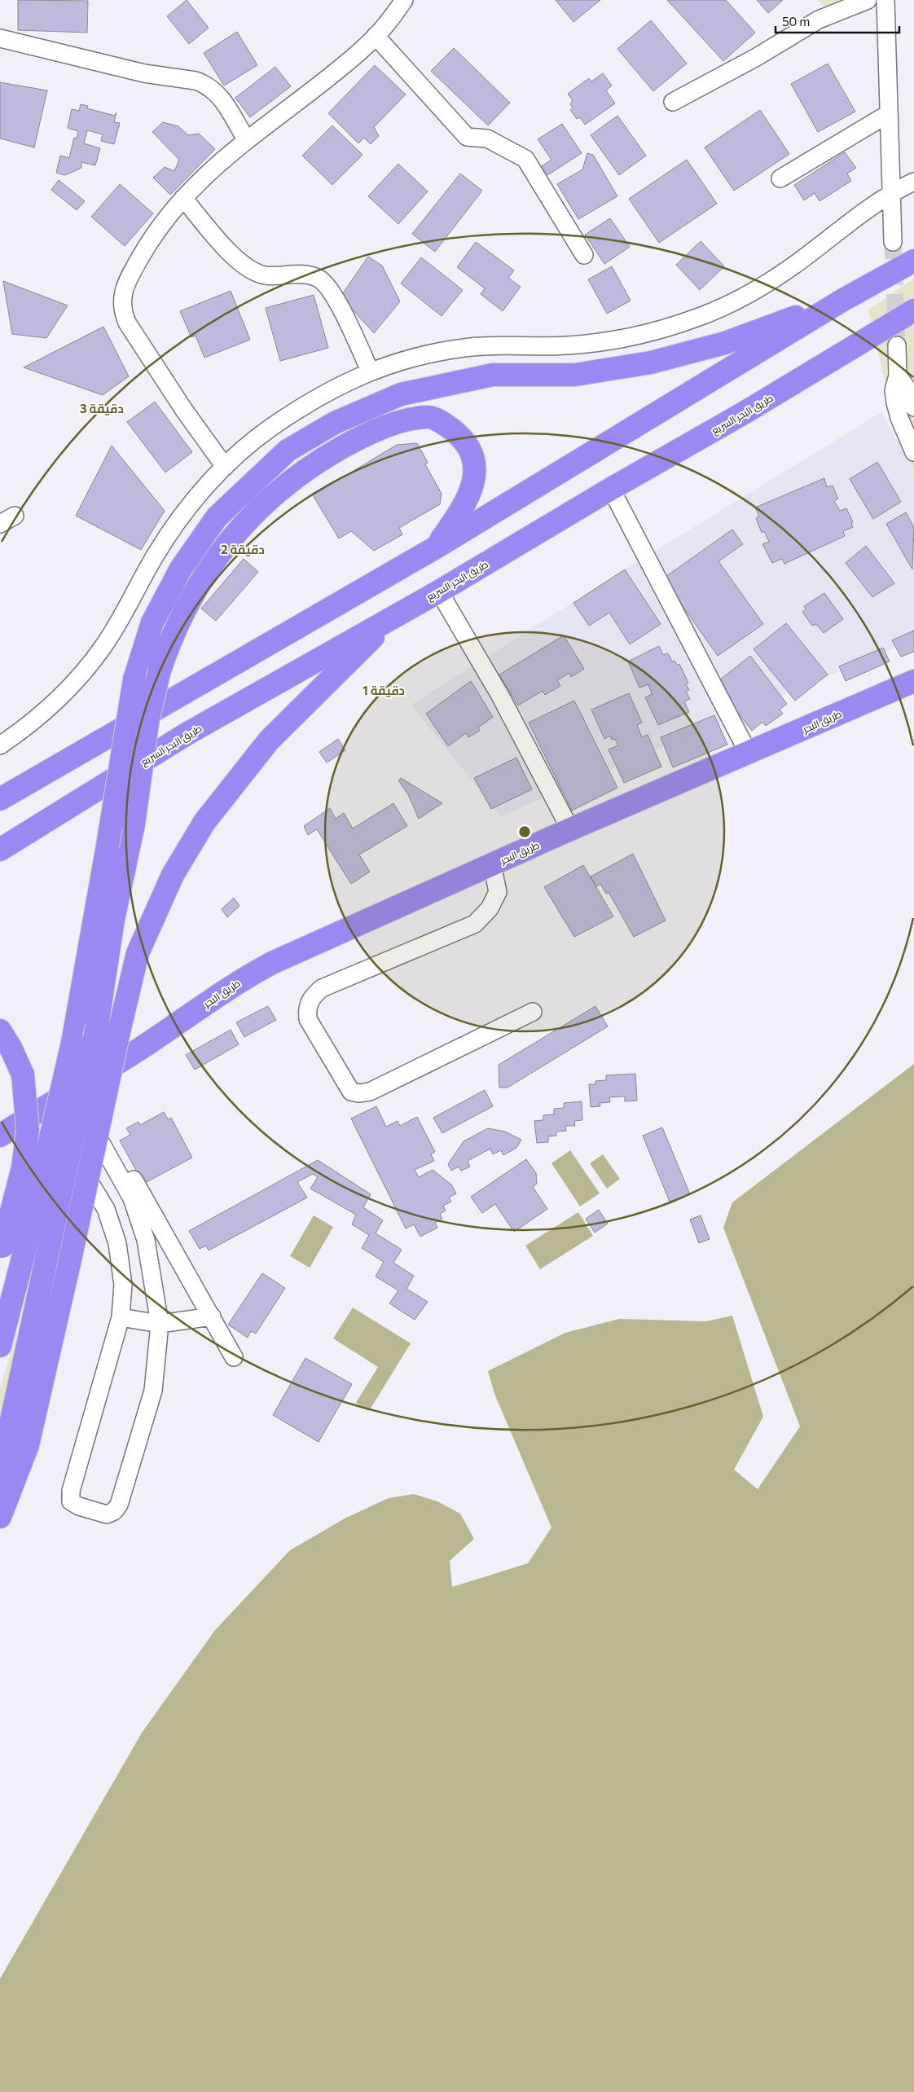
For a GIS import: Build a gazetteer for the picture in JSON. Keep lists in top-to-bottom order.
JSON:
{
  "streets": {
    "highway": ["طريق البحر السريع", "طريق البحر"]
  },
  "scale_bar": "50 m",
  "rings": ["3 دقيقة", "2 دقيقة", "1 دقيقة"]
}
